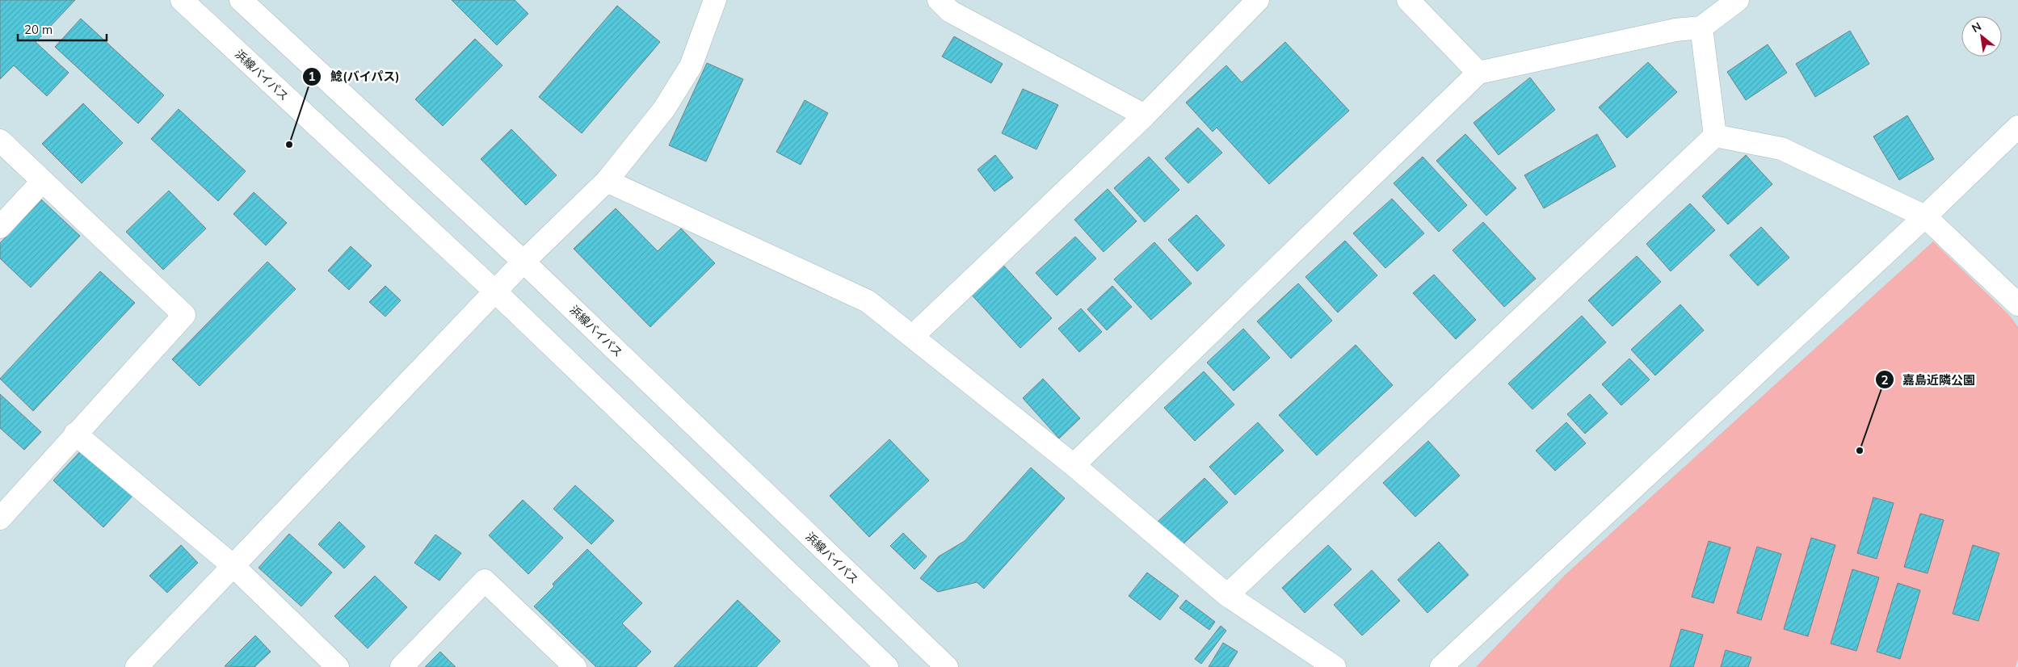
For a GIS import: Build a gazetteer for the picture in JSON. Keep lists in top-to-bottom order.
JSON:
{
  "streets": {
    "main road": ["浜線バイパス"]
  },
  "places": ["鯰(バイパス)", "嘉島近隣公園"],
  "scale_bar": "20 m",
  "north": "top left"
}
